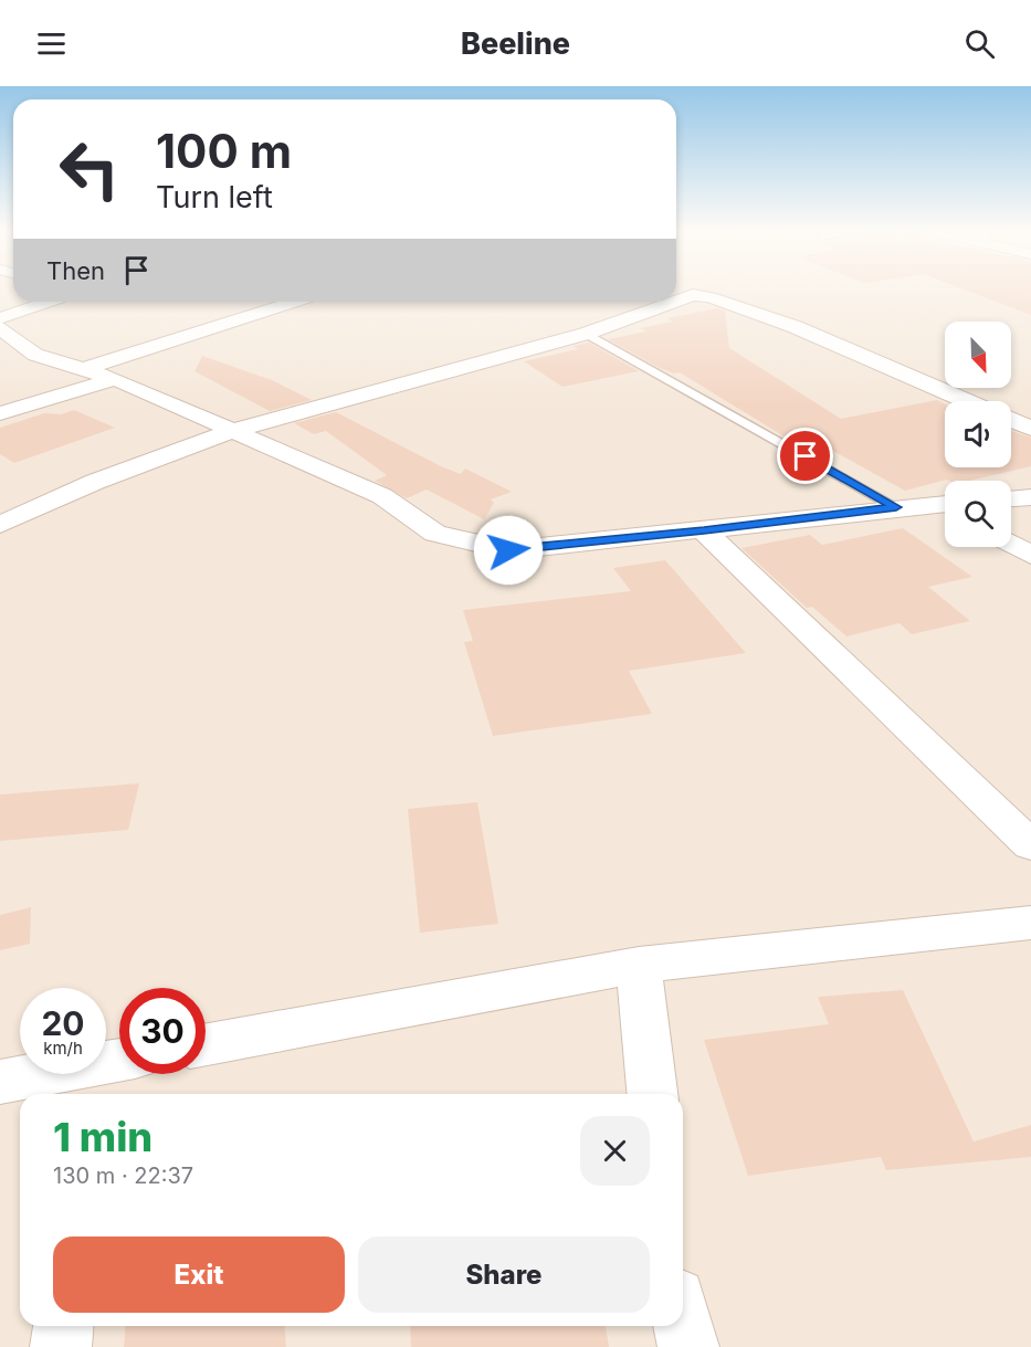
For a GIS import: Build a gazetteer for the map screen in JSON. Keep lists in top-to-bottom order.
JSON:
{
  "north": "bottom right",
  "page": {
    "header": "Beeline",
    "turn": ["100 m", "Turn left"],
    "then": "Then",
    "speed": "20 km/h",
    "limit": "30",
    "heading": ["1 min", "130 m · 22:37"],
    "buttons": ["Exit", "Share"]
  }
}
